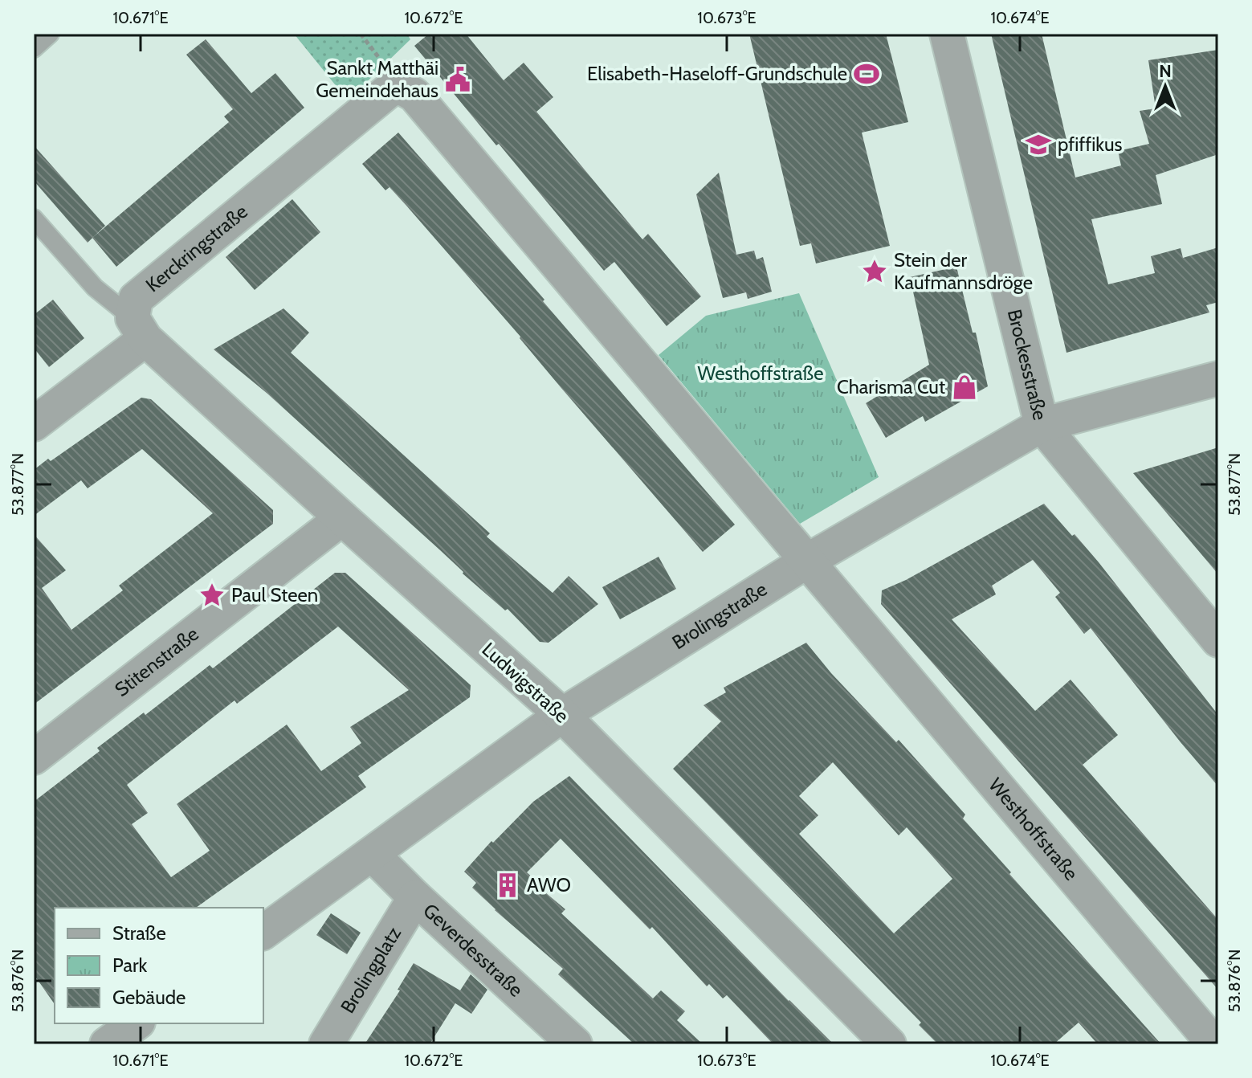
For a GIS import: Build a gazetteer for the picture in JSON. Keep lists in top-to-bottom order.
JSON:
{
  "streets": {
    "street": [
      "Kerckringstraße",
      "Brockesstraße",
      "Brolingstraße",
      "Stitenstraße",
      "Ludwigstraße",
      "Westhoffstraße",
      "Geverdesstraße",
      "Brolingplatz"
    ]
  },
  "crossings": [
    ["Kerckringstraße", "Ludwigstraße"],
    ["Kerckringstraße", "Westhoffstraße"],
    ["Brockesstraße", "Brolingstraße"],
    ["Brolingstraße", "Ludwigstraße"],
    ["Brolingstraße", "Westhoffstraße"],
    ["Brolingstraße", "Geverdesstraße"],
    ["Stitenstraße", "Ludwigstraße"],
    ["Geverdesstraße", "Brolingplatz"]
  ],
  "parks": ["Westhoffstraße"],
  "places": {
    "sports": ["Elisabeth-Haseloff-Grundschule"],
    "public building": ["Sankt Matthäi Gemeindehaus"],
    "school or university": ["pfiffikus"],
    "place": ["Stein der Kaufmannsdröge", "Paul Steen"],
    "shop": ["Charisma Cut"],
    "building": ["AWO"]
  },
  "legend": ["Straße", "Park", "Gebäude"],
  "north": "top",
  "coordinates": [
    "10.671°E",
    "10.672°E",
    "10.673°E",
    "10.674°E",
    "53.877°N",
    "53.876°N"
  ]
}
